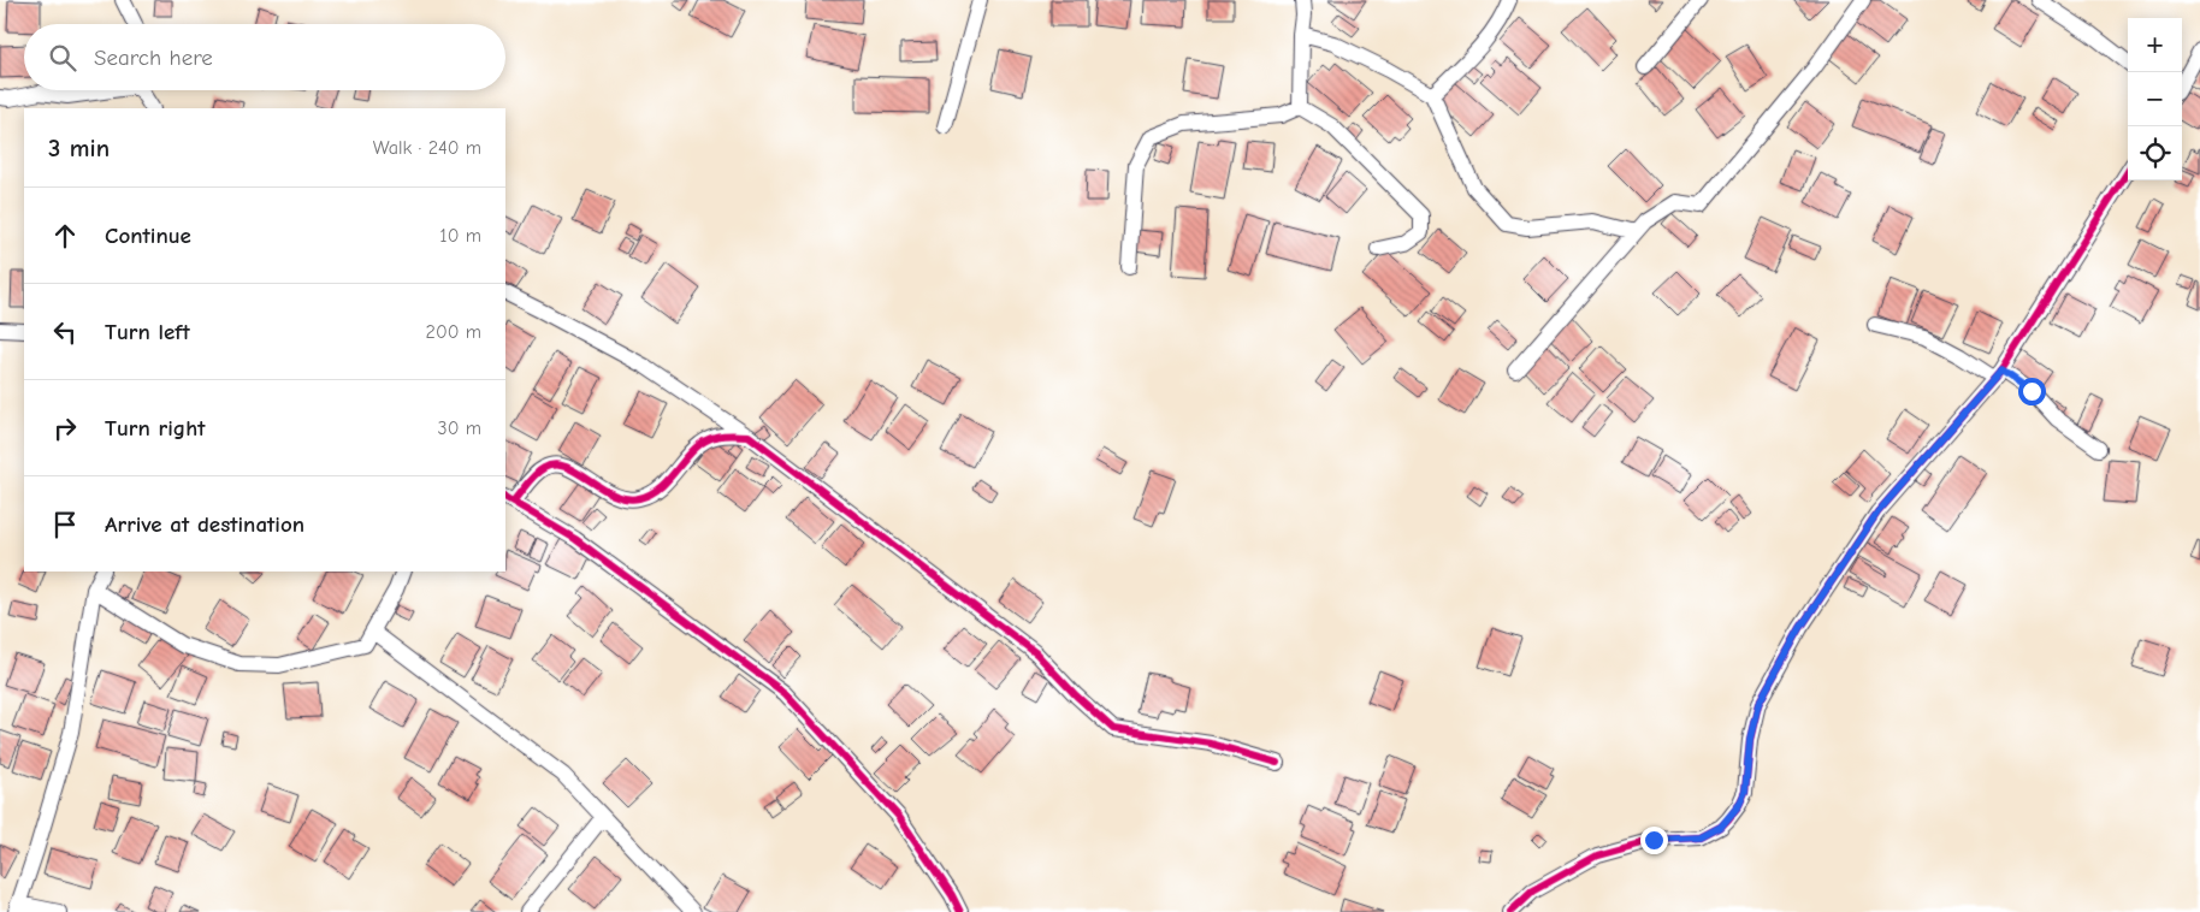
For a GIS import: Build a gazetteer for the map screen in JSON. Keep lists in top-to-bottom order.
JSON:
{
  "page": {
    "map_buttons": ["+", "−"],
    "search": "Search here",
    "heading": ["3 min", "Walk · 240 m"],
    "list": [
      ["Continue", "10 m"],
      ["Turn left", "200 m"],
      ["Turn right", "30 m"],
      "Arrive at destination"
    ]
  }
}
